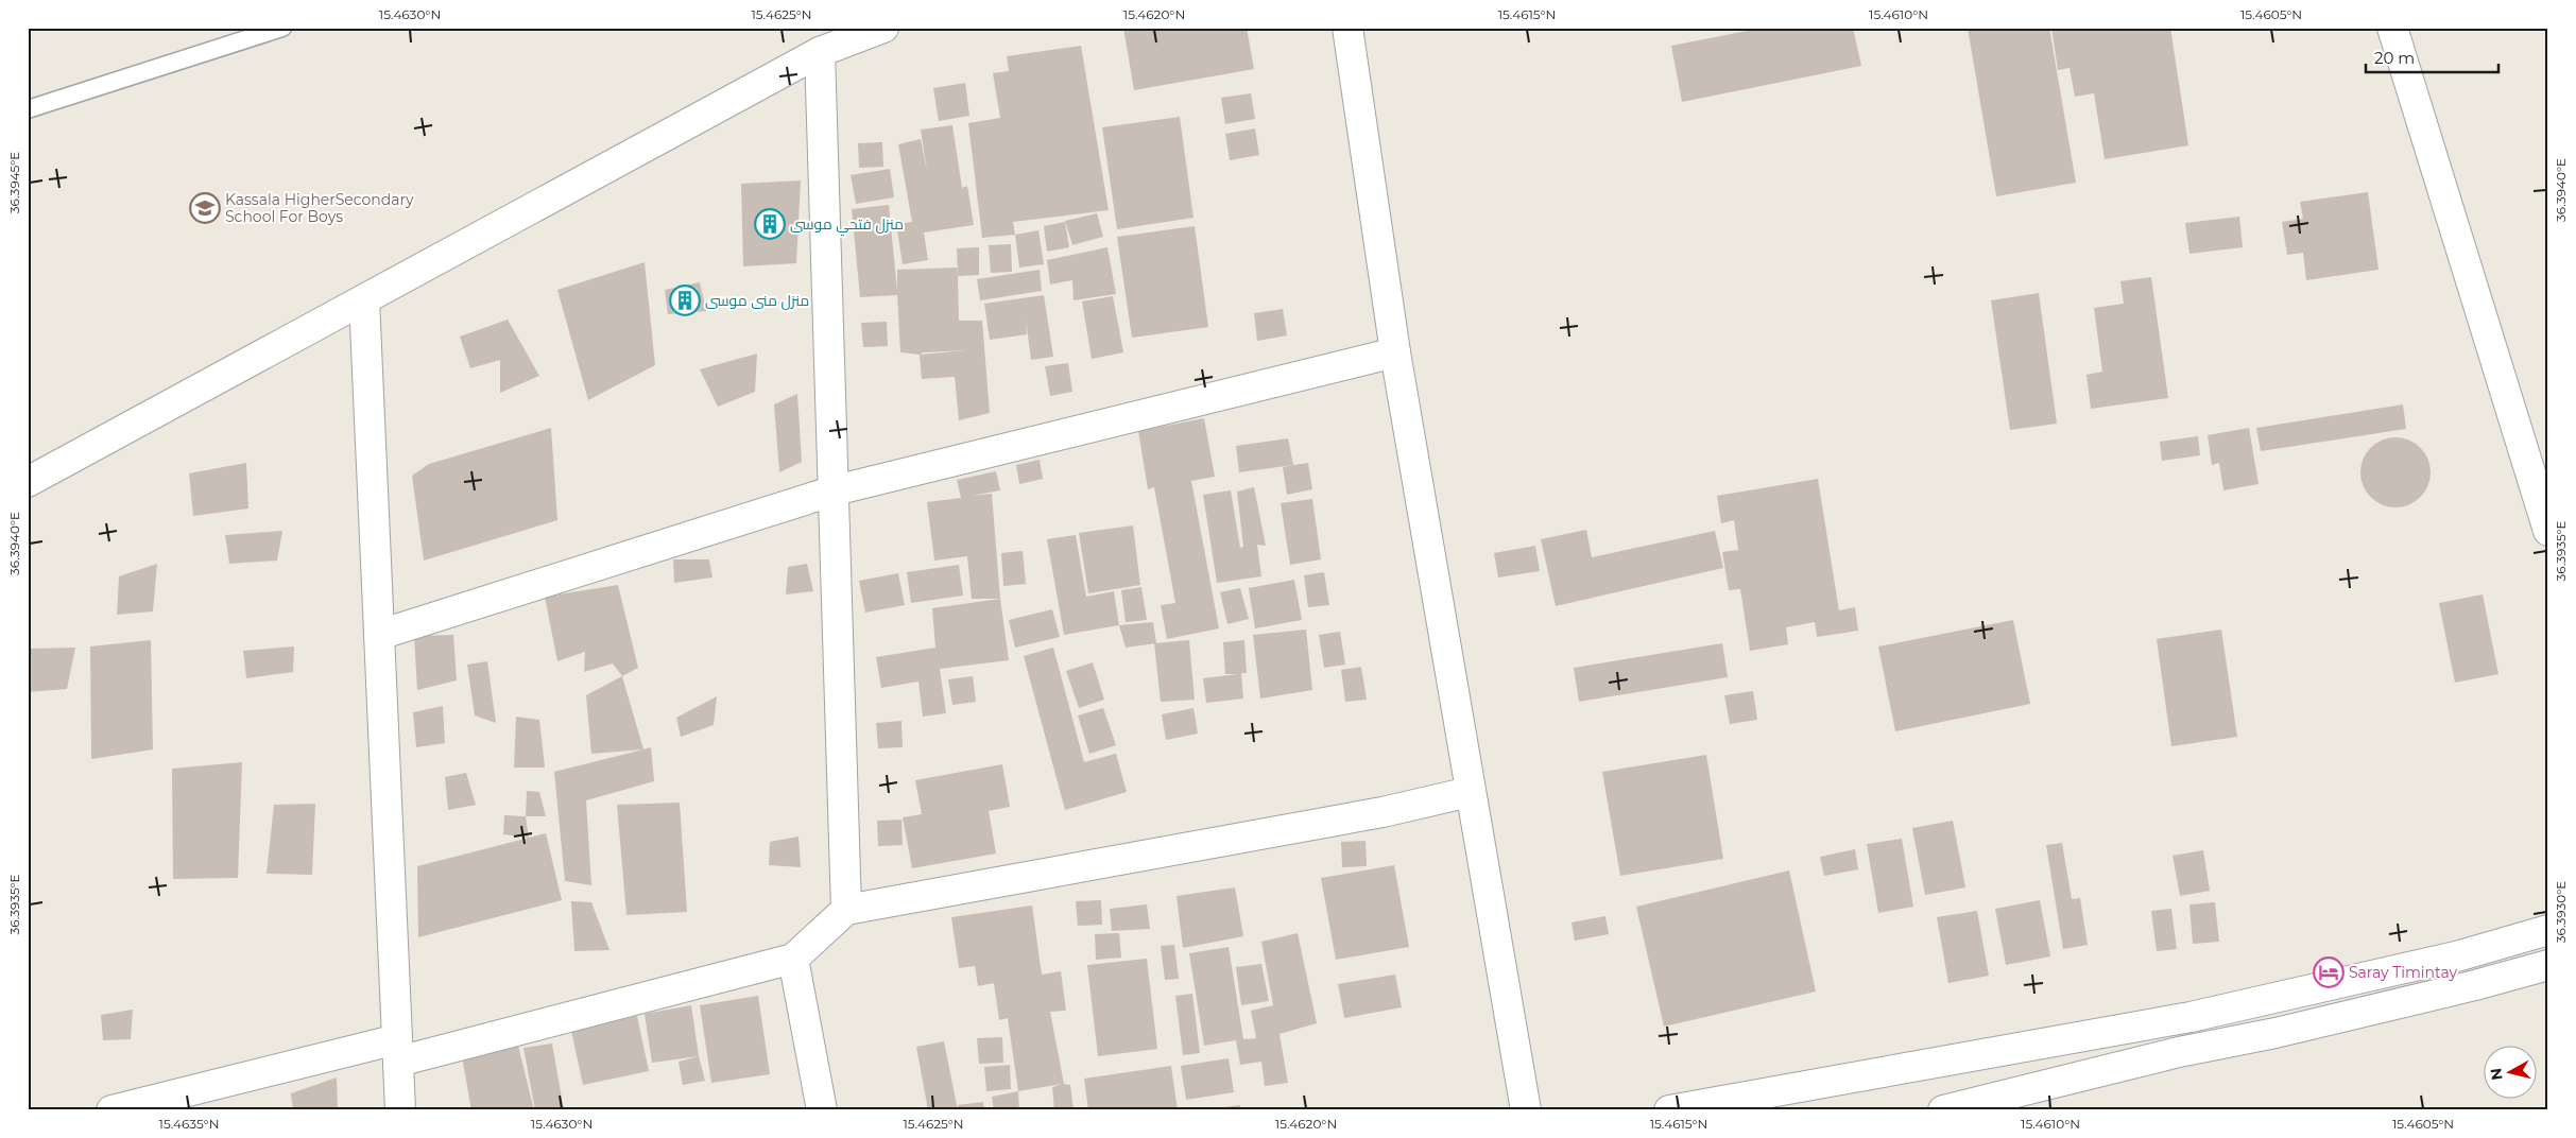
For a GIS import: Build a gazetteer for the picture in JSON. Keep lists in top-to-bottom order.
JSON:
{
  "places": {
    "school or university": ["Kassala HigherSecondary School For Boys"],
    "building": ["منزل فتحي موسى", "منزل منى موسى"],
    "hotel": ["Saray Timintay"]
  },
  "scale_bar": "20 m",
  "north": "left",
  "coordinates": [
    "15.4630°N",
    "15.4625°N",
    "15.4620°N",
    "15.4615°N",
    "15.4610°N",
    "15.4605°N",
    "36.3945°E",
    "36.3940°E",
    "36.3935°E",
    "36.3930°E",
    "15.4635°N"
  ]
}
